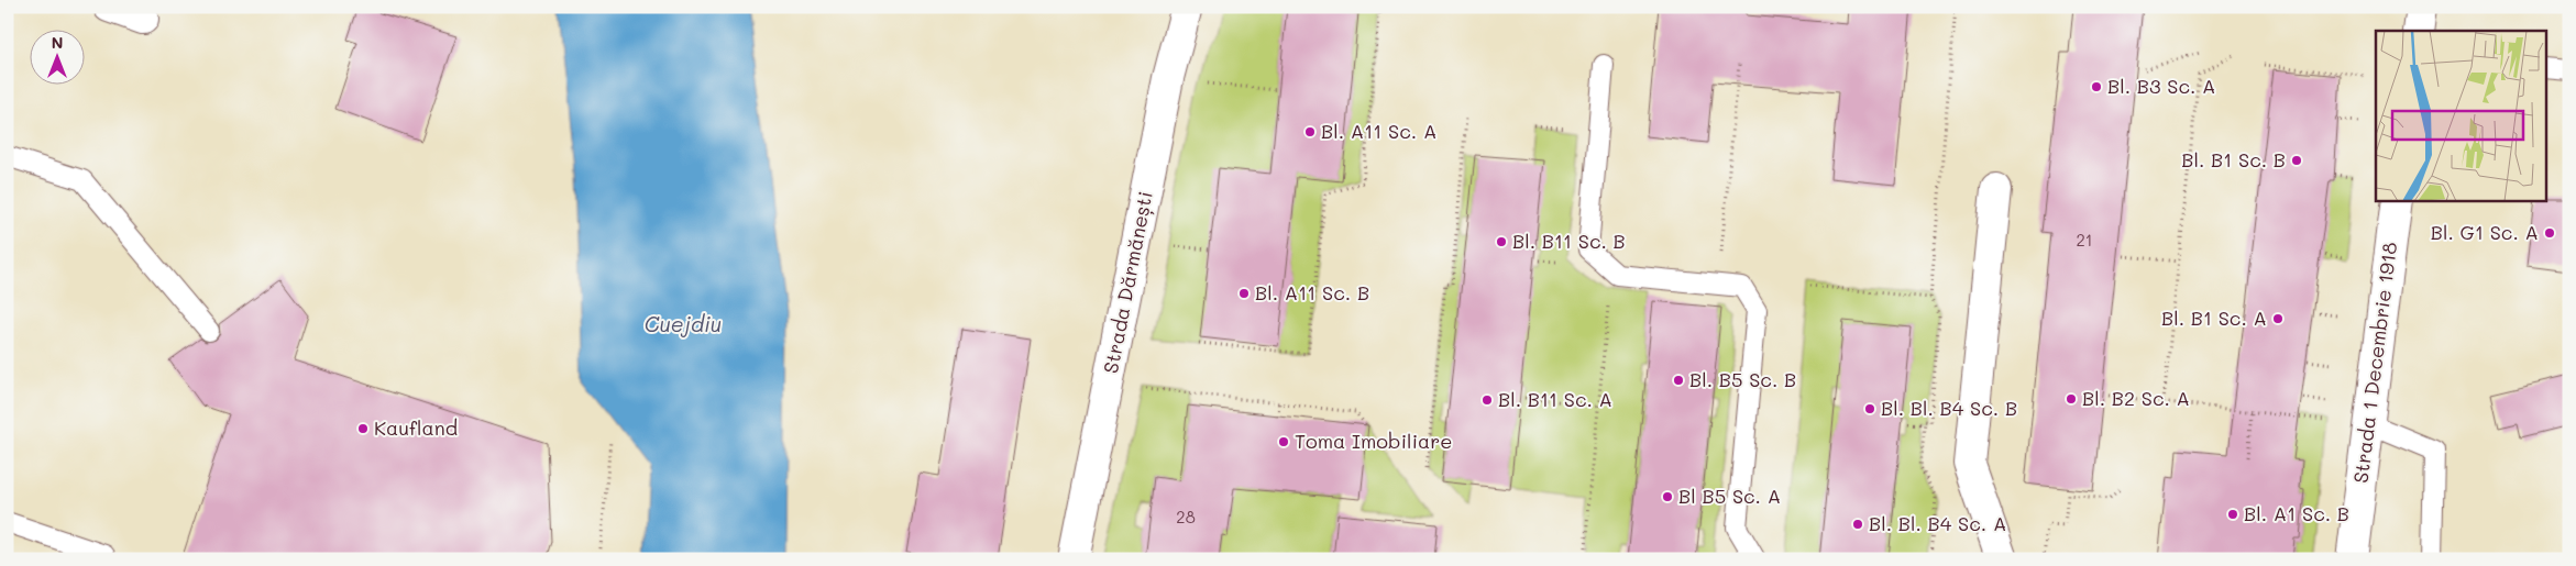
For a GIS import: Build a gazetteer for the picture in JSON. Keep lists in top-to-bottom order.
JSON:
{
  "streets": {
    "street": ["Strada Dărmănești", "Strada 1 Decembrie 1918"]
  },
  "water": ["Cuejdiu"],
  "places": [
    "Bl. B3 Sc. A",
    "Bl. A11 Sc. A",
    "Bl. B1 Sc. B",
    "Bl. G1 Sc. A",
    "Bl. B11 Sc. B",
    "Bl. A11 Sc. B",
    "Bl. B1 Sc. A",
    "Bl. B5 Sc. B",
    "Bl. B2 Sc. A",
    "Bl. B11 Sc. A",
    "Bl. Bl. B4 Sc. B",
    "Kaufland",
    "Toma Imobiliare",
    "Bl B5 Sc. A",
    "Bl. A1 Sc. B",
    "Bl. Bl. B4 Sc. A"
  ],
  "house_numbers": ["21", "28"],
  "north": "top"
}
